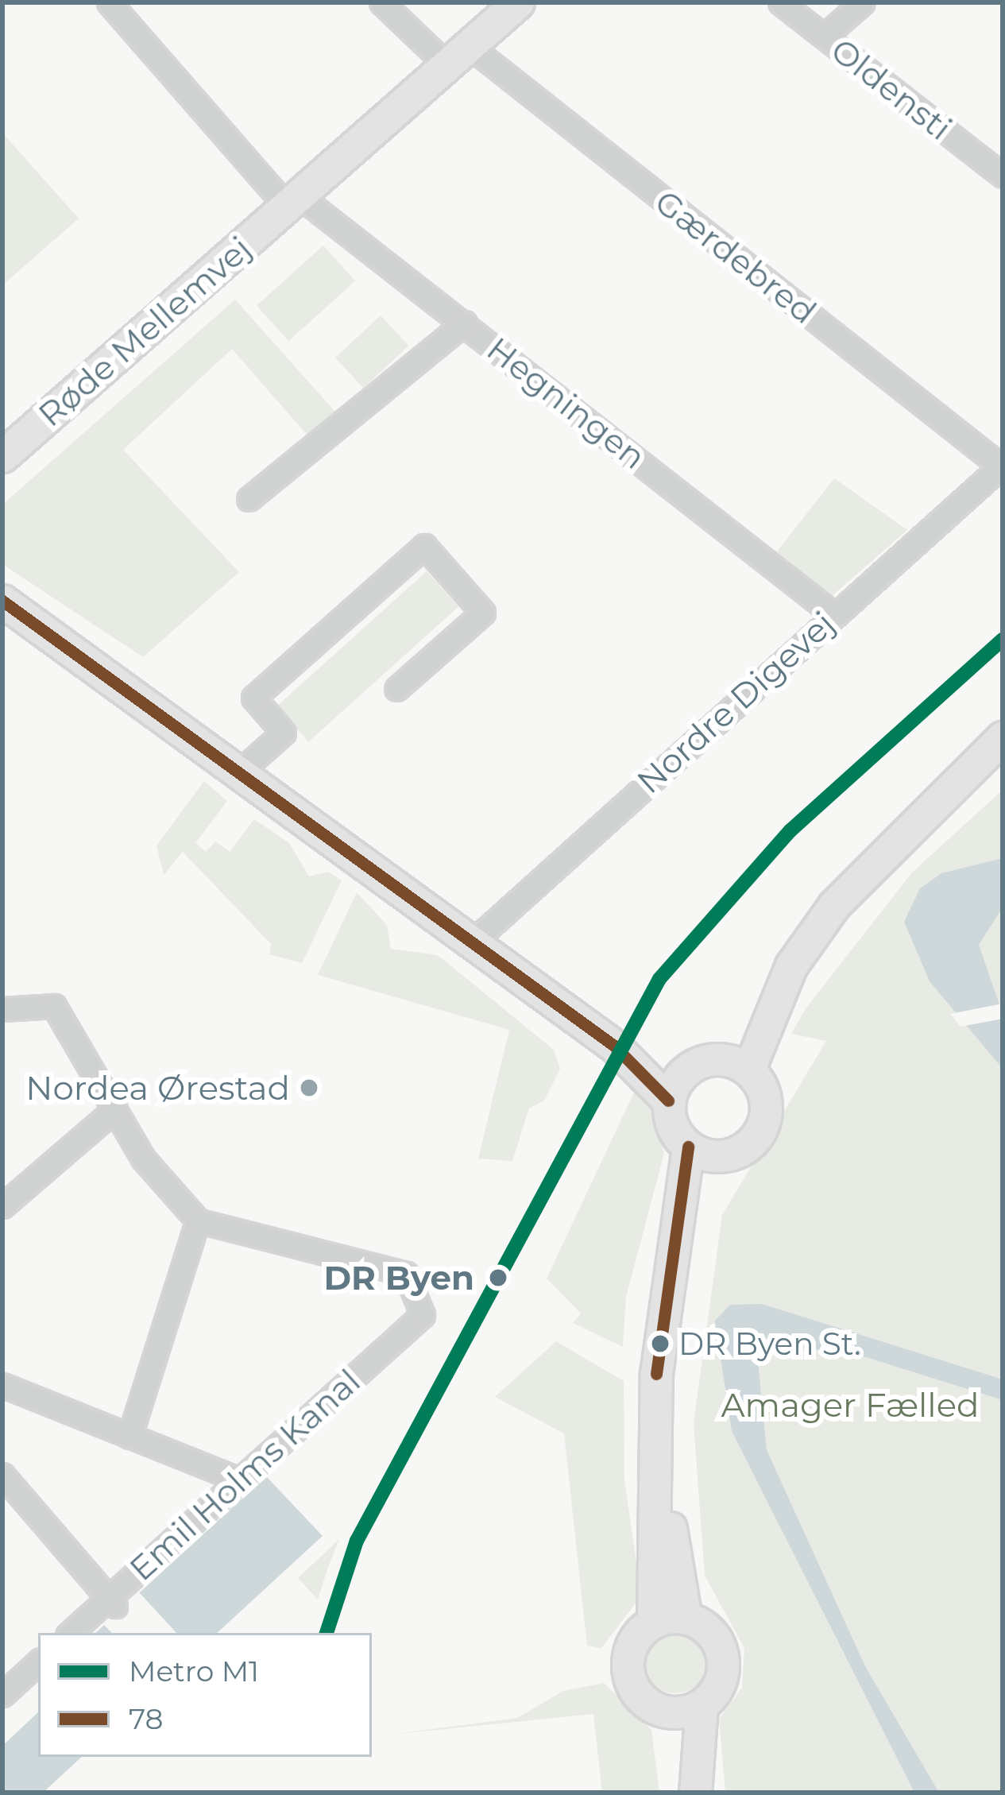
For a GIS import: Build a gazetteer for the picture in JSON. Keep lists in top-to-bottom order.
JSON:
{
  "streets": {
    "street": [
      "Oldensti",
      "Gærdebred",
      "Røde Mellemvej",
      "Hegningen",
      "Nordre Digevej",
      "Emil Holms Kanal"
    ]
  },
  "crossings": [
    ["Gærdebred", "Røde Mellemvej"],
    ["Gærdebred", "Nordre Digevej"],
    ["Røde Mellemvej", "Hegningen"],
    ["Hegningen", "Nordre Digevej"]
  ],
  "parks": ["Amager Fælled"],
  "places": ["Nordea Ørestad", "DR Byen", "DR Byen St."],
  "lines": ["transit line 78", "metro line M1"],
  "legend": ["Metro M1", "78"]
}
